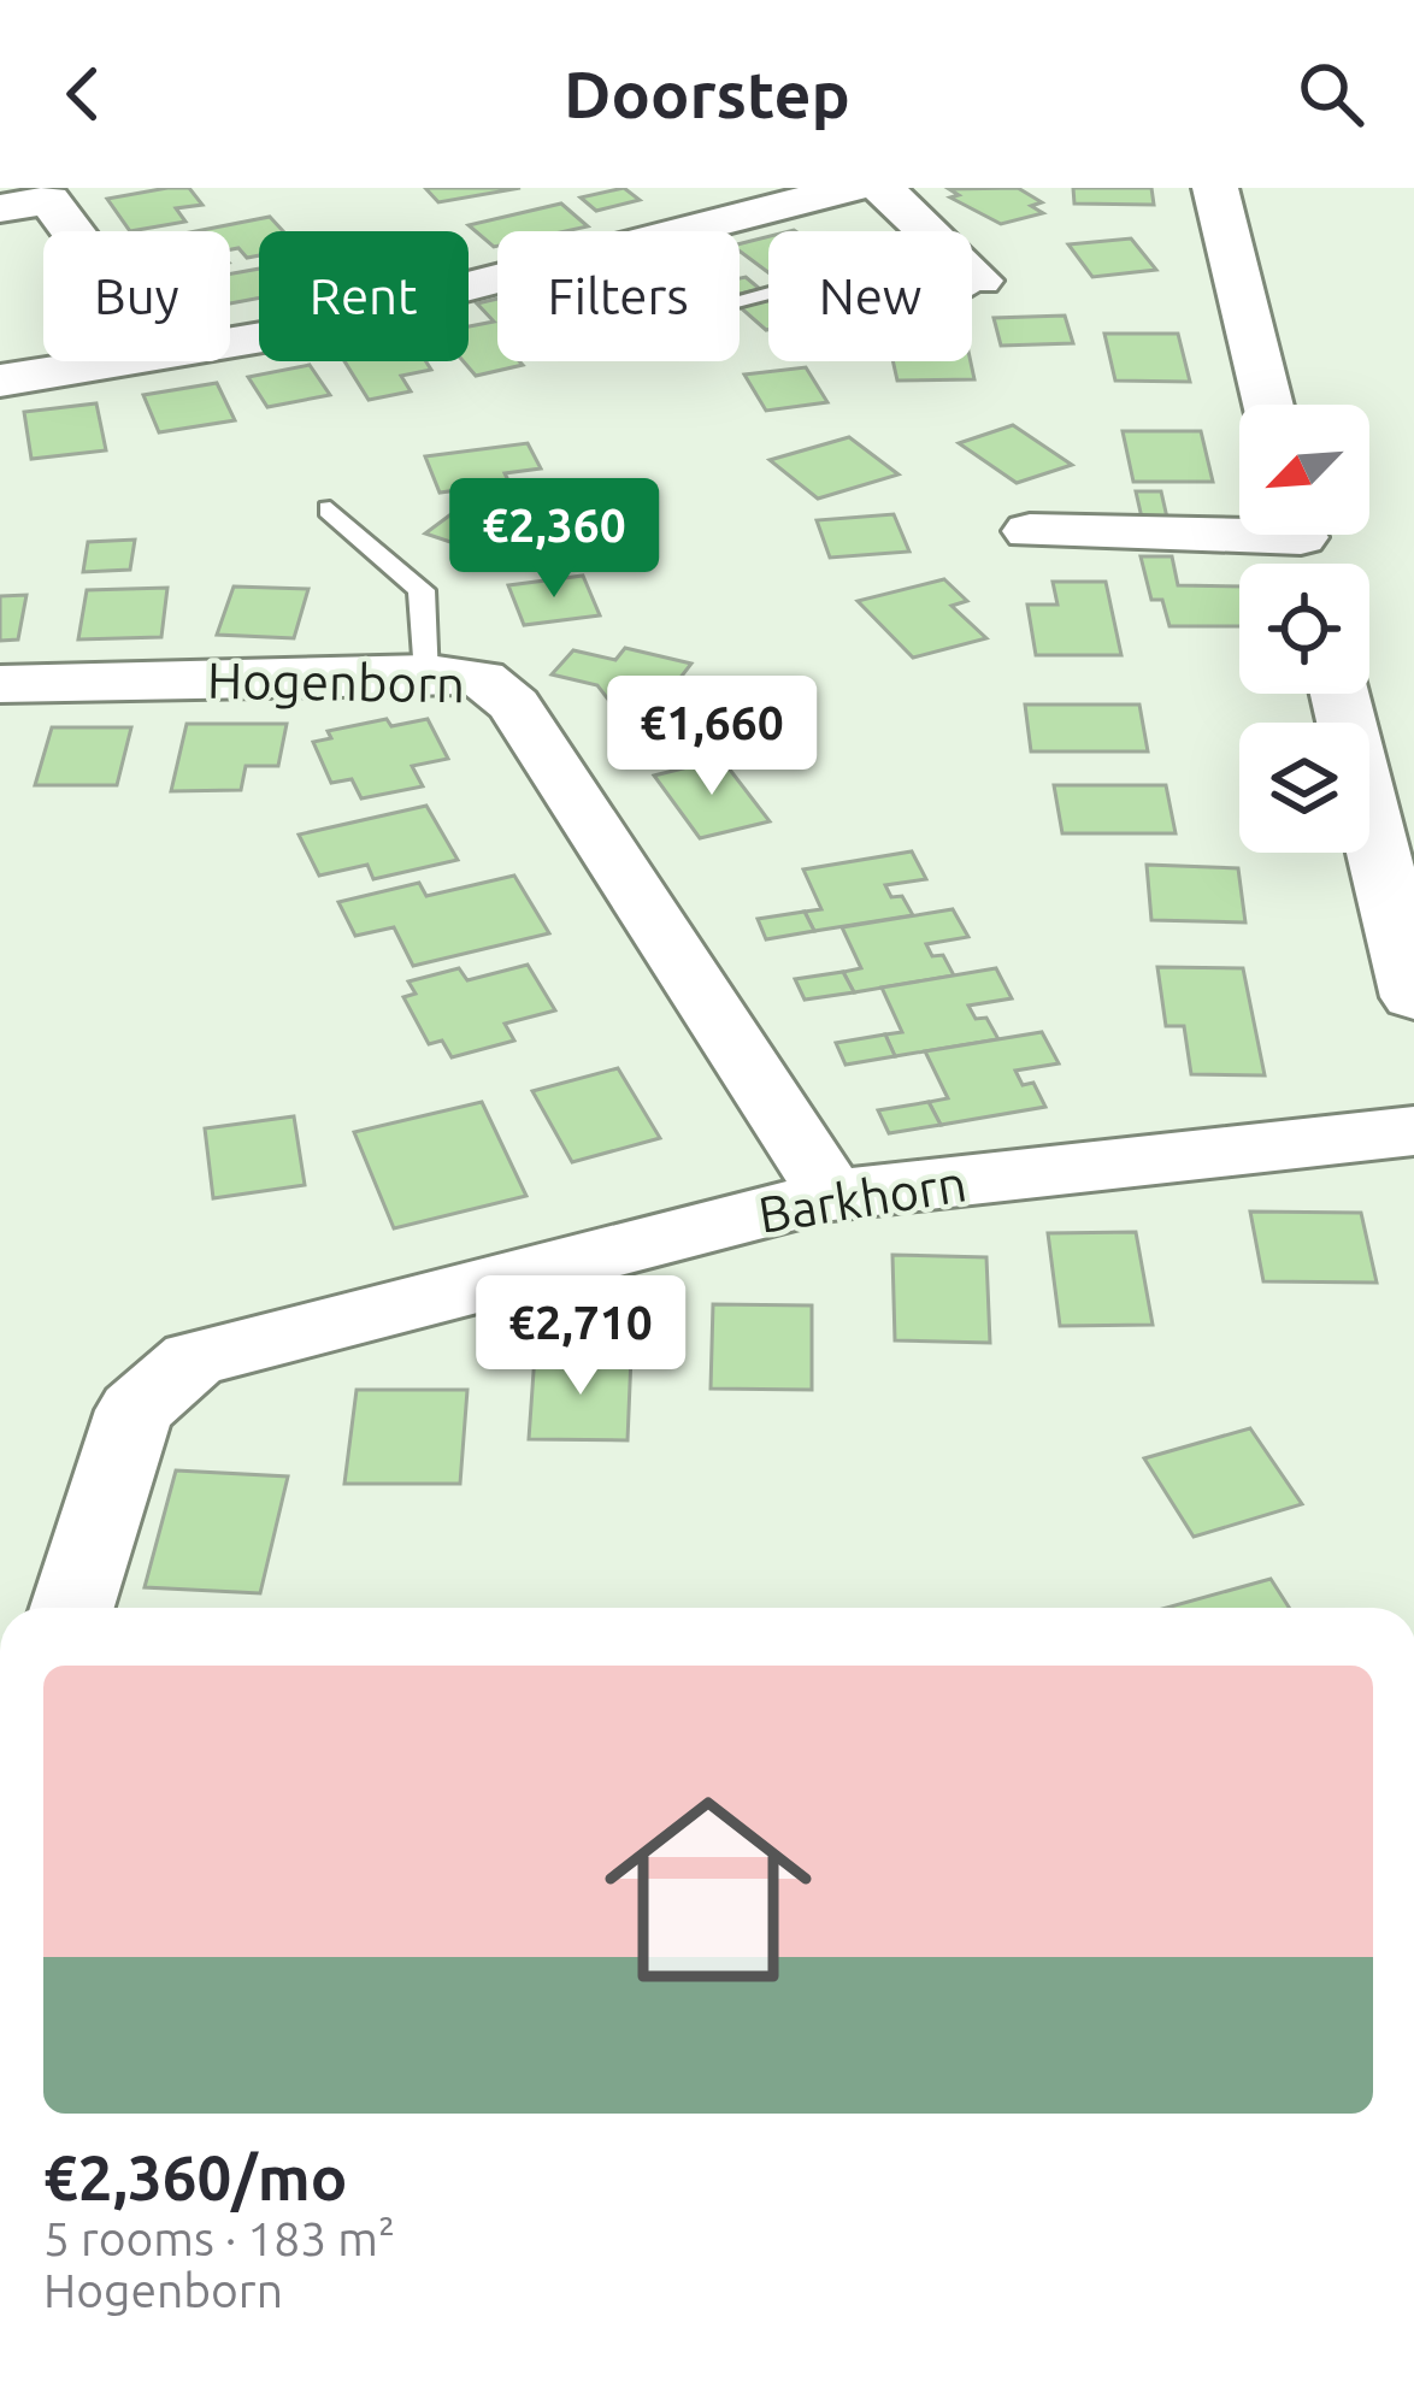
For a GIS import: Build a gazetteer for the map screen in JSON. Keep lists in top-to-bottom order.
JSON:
{
  "streets": {
    "street": ["Hogenborn", "Barkhorn"]
  },
  "crossings": [
    ["Hogenborn", "Barkhorn"]
  ],
  "north": "bottom left",
  "page": {
    "header": "Doorstep",
    "chip": [
      "Buy",
      "Rent",
      "Filters",
      "New"
    ],
    "price": ["€2,360", "€1,660", "€2,710"],
    "list": [
      {
        "name": "€2,360/mo",
        "note": "5 rooms · 183 m² · Hogenborn"
      }
    ]
  }
}
